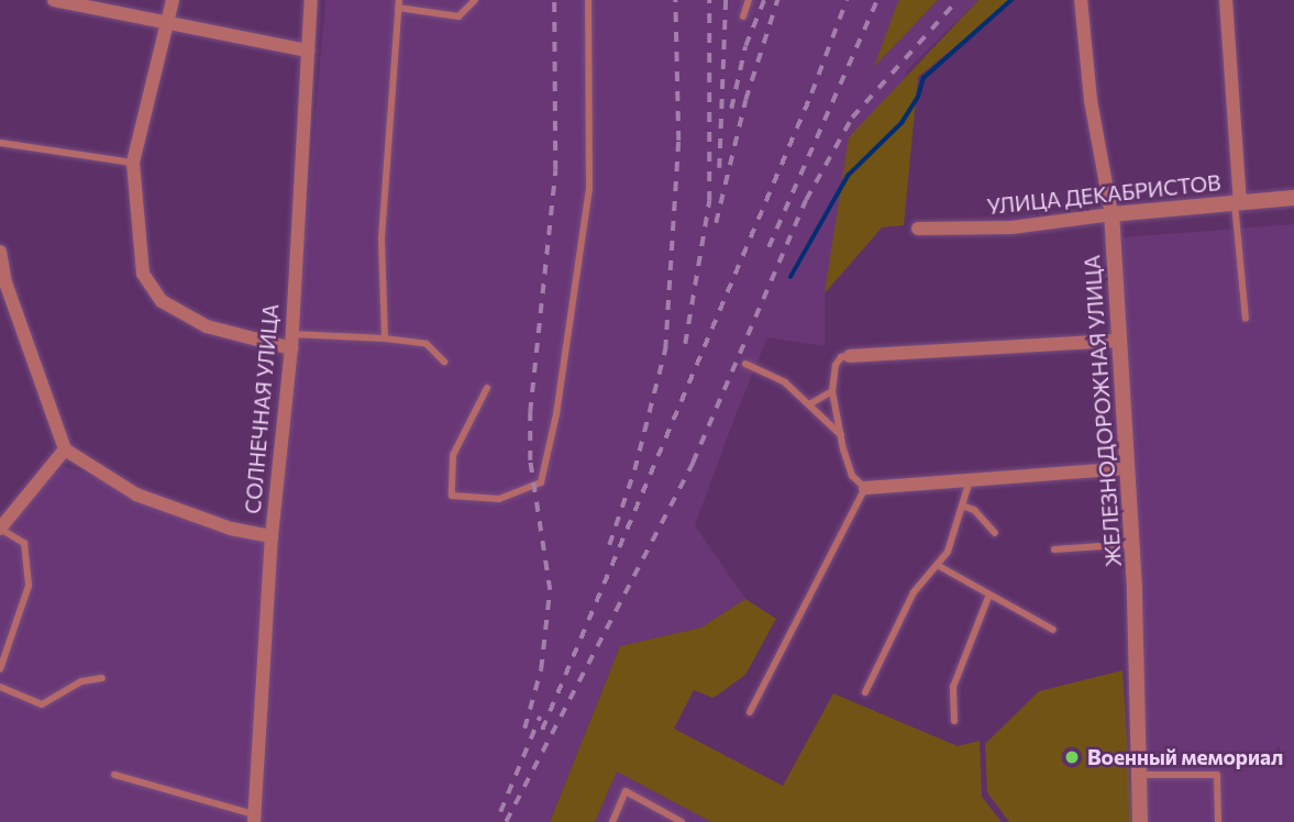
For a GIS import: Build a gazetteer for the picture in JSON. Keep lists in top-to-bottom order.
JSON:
{
  "streets": {
    "street": ["УЛИЦА ДЕКАБРИСТОВ", "СОЛНЕЧНАЯ УЛИЦА", "ЖЕЛЕЗНОДОРОЖНАЯ УЛИЦА"]
  },
  "crossings": [
    ["УЛИЦА ДЕКАБРИСТОВ", "ЖЕЛЕЗНОДОРОЖНАЯ УЛИЦА"]
  ],
  "places": ["Военный мемориал"]
}
